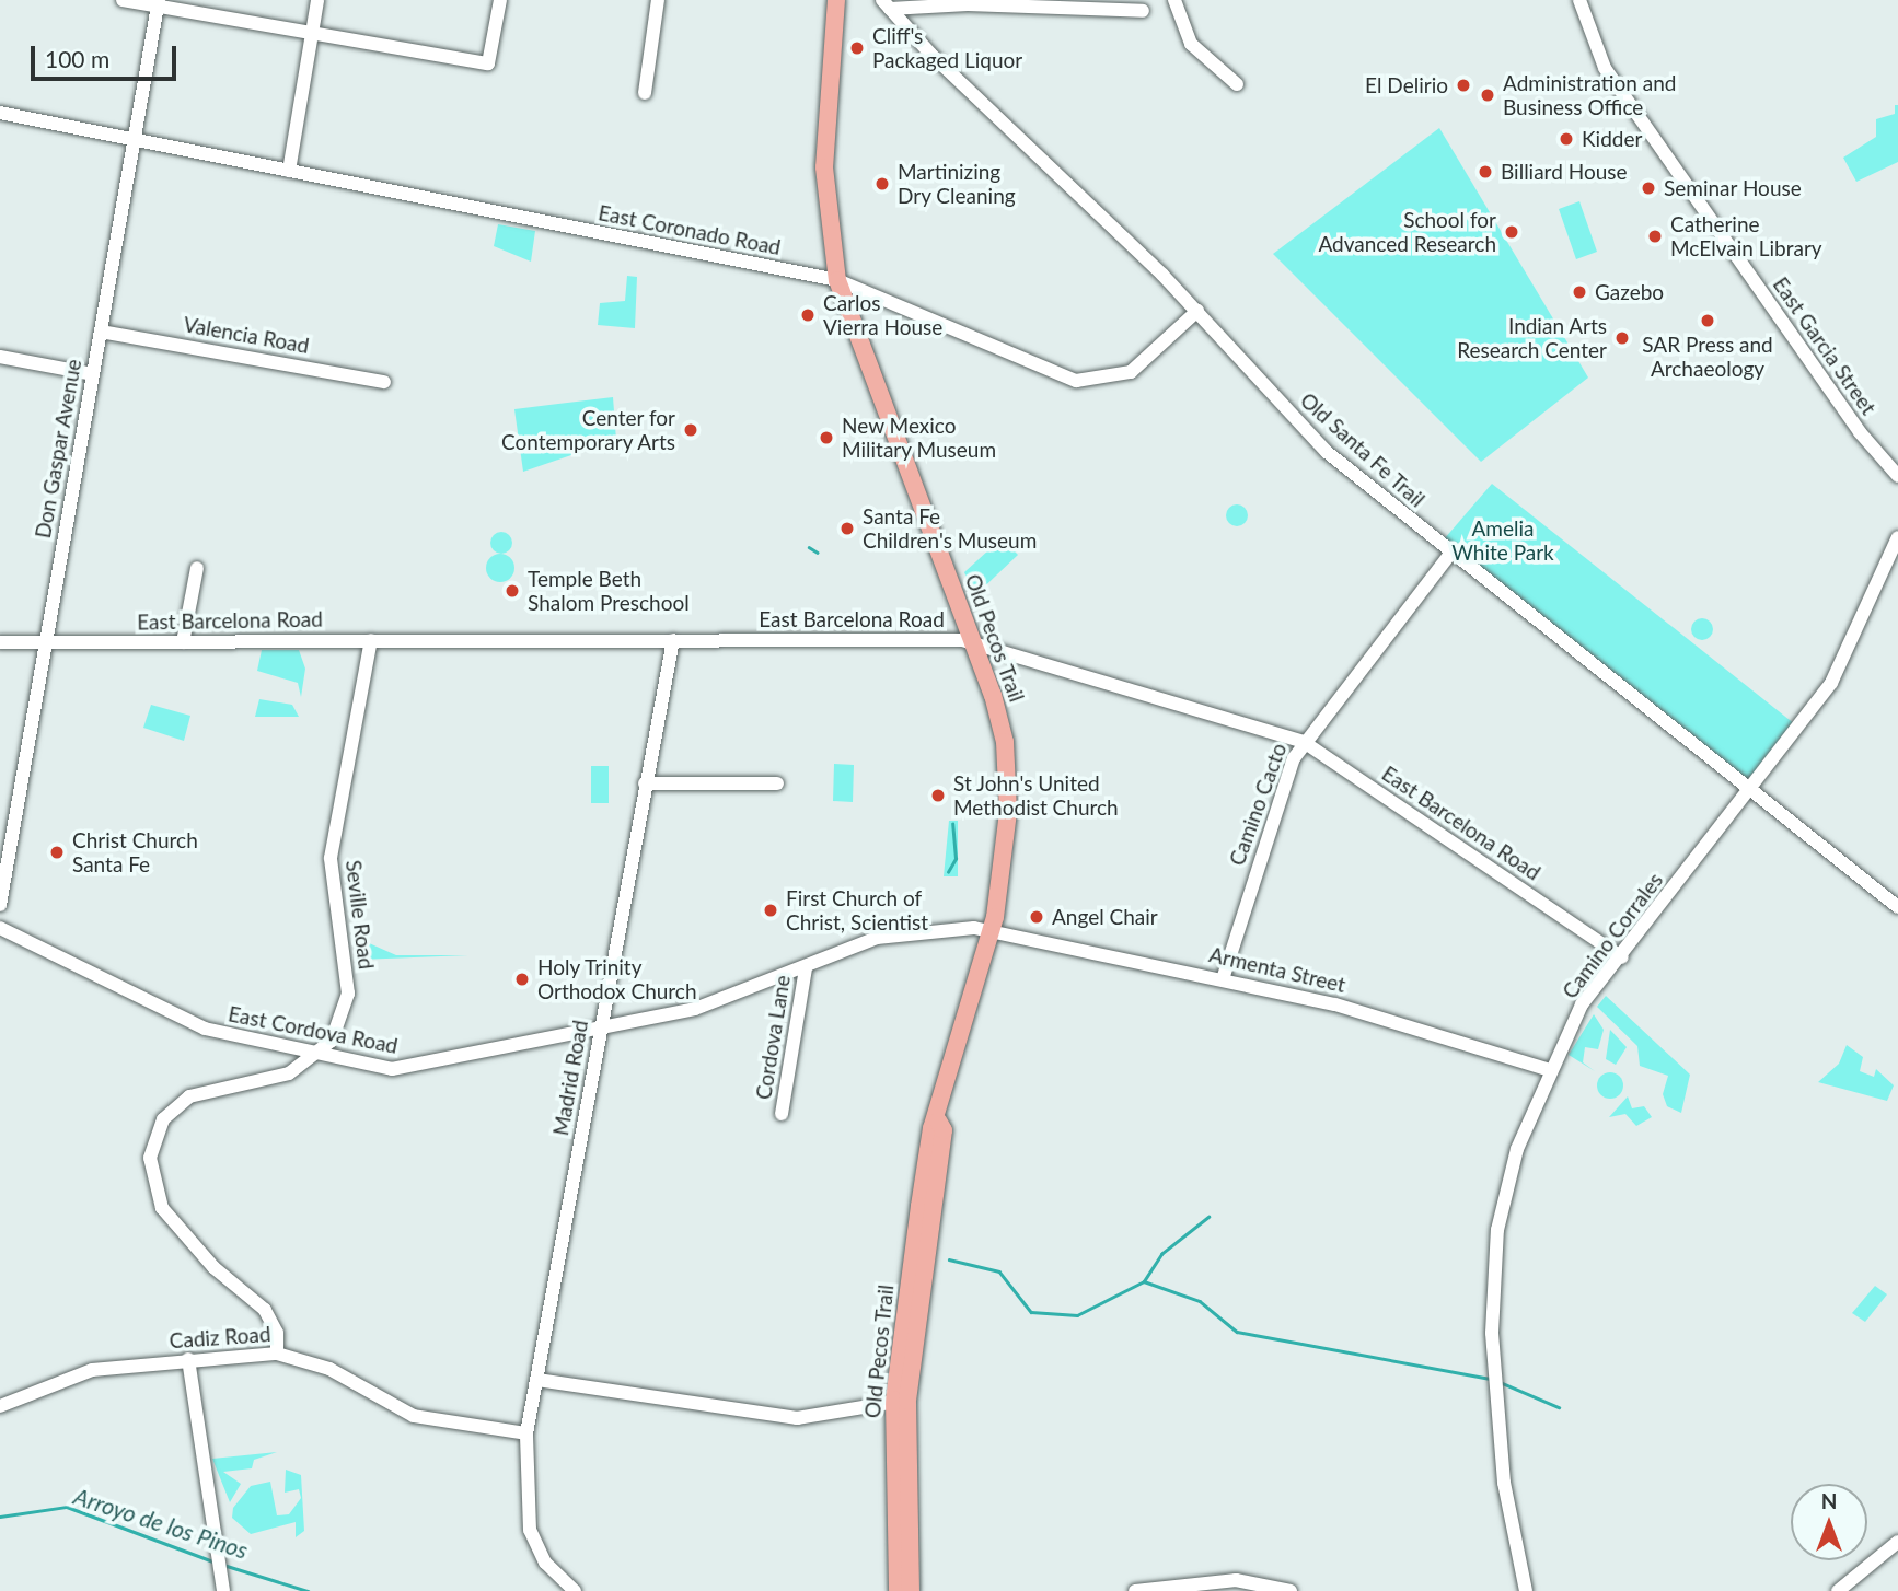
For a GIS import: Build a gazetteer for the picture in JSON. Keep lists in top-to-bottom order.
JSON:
{
  "streets": {
    "main road": ["Old Pecos Trail"],
    "street": [
      "East Coronado Road",
      "Valencia Road",
      "East Garcia Street",
      "Don Gaspar Avenue",
      "Old Santa Fe Trail",
      "East Barcelona Road",
      "Camino Cacto",
      "Seville Road",
      "Camino Corrales",
      "Armenta Street",
      "East Cordova Road",
      "Cordova Lane",
      "Madrid Road",
      "Cadiz Road"
    ]
  },
  "crossings": [
    ["East Coronado Road", "Don Gaspar Avenue"],
    ["East Coronado Road", "Old Santa Fe Trail"],
    ["East Coronado Road", "Old Pecos Trail"],
    ["Valencia Road", "Don Gaspar Avenue"],
    ["Don Gaspar Avenue", "East Barcelona Road"],
    ["Old Santa Fe Trail", "Camino Cacto"],
    ["Old Santa Fe Trail", "Camino Corrales"],
    ["East Barcelona Road", "Old Pecos Trail"],
    ["East Barcelona Road", "Camino Cacto"],
    ["East Barcelona Road", "Seville Road"],
    ["East Barcelona Road", "Camino Corrales"],
    ["East Barcelona Road", "Madrid Road"],
    ["Old Pecos Trail", "Armenta Street"],
    ["Old Pecos Trail", "East Cordova Road"],
    ["Camino Cacto", "Armenta Street"],
    ["Seville Road", "East Cordova Road"],
    ["Seville Road", "Cadiz Road"],
    ["Camino Corrales", "Armenta Street"],
    ["Armenta Street", "East Cordova Road"],
    ["East Cordova Road", "Cordova Lane"],
    ["East Cordova Road", "Madrid Road"],
    ["Madrid Road", "Cadiz Road"]
  ],
  "water": ["Arroyo de los Pinos"],
  "parks": ["Amelia White Park"],
  "places": [
    "Cliff's Packaged Liquor",
    "El Delirio",
    "Administration and Business Office",
    "Kidder",
    "Billiard House",
    "Martinizing Dry Cleaning",
    "Seminar House",
    "School for Advanced Research",
    "Catherine McElvain Library",
    "Gazebo",
    "Carlos Vierra House",
    "SAR Press and Archaeology",
    "Indian Arts Research Center",
    "Center for Contemporary Arts",
    "New Mexico Military Museum",
    "Santa Fe Children's Museum",
    "Temple Beth Shalom Preschool",
    "St John's United Methodist Church",
    "Christ Church Santa Fe",
    "First Church of Christ, Scientist",
    "Angel Chair",
    "Holy Trinity Orthodox Church"
  ],
  "scale_bar": "100 m",
  "north": "top"
}
